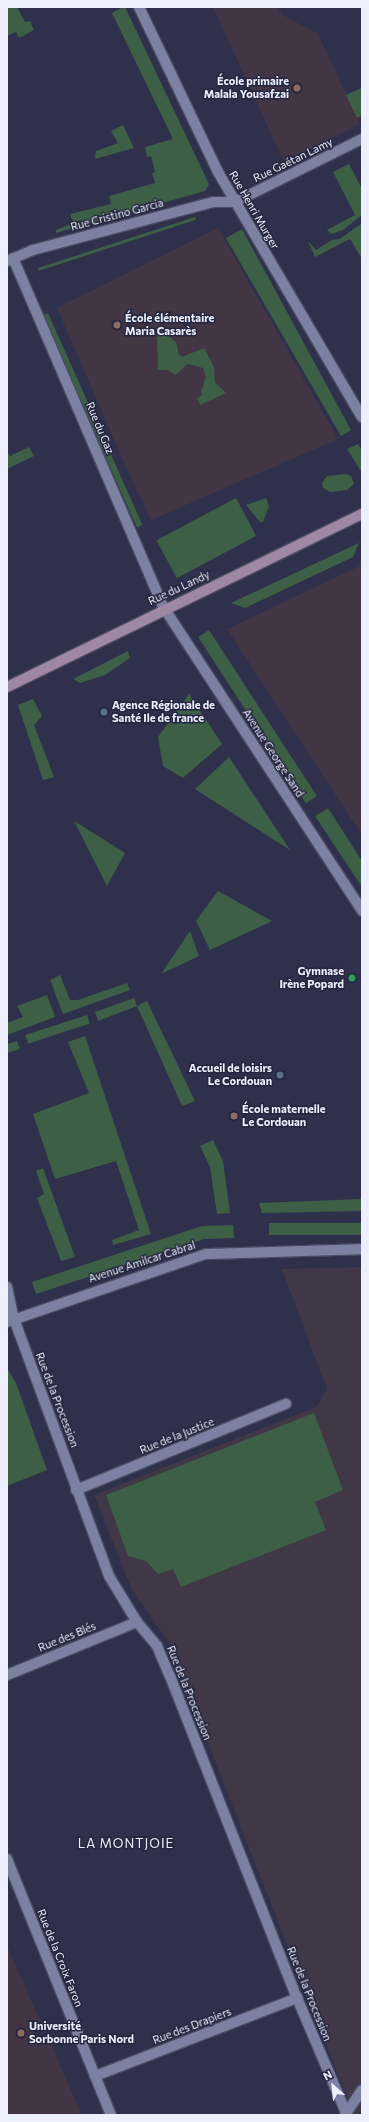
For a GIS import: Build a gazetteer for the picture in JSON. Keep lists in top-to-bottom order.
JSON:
{
  "streets": {
    "main road": ["Rue du Landy"],
    "street": [
      "Rue Gaétan Lamy",
      "Rue Henri Murger",
      "Rue Cristino Garcia",
      "Rue du Gaz",
      "Avenue George Sand",
      "Avenue Amilcar Cabral",
      "Rue de la Procession",
      "Rue de la Justice",
      "Rue des Blés",
      "Rue de la Croix Faron",
      "Rue des Drapiers"
    ]
  },
  "crossings": [
    ["Rue Gaétan Lamy", "Rue Henri Murger"],
    ["Rue Gaétan Lamy", "Rue Cristino Garcia"],
    ["Rue Henri Murger", "Rue Cristino Garcia"],
    ["Rue Cristino Garcia", "Rue du Gaz"],
    ["Rue du Gaz", "Rue du Landy"],
    ["Rue du Gaz", "Avenue George Sand"],
    ["Rue du Landy", "Avenue George Sand"],
    ["Avenue Amilcar Cabral", "Rue de la Procession"],
    ["Rue de la Procession", "Rue de la Justice"],
    ["Rue de la Procession", "Rue des Blés"],
    ["Rue de la Procession", "Rue des Drapiers"],
    ["Rue de la Croix Faron", "Rue des Drapiers"]
  ],
  "districts": ["LA MONTJOIE"],
  "places": [
    "École primaire Malala Yousafzai",
    "École élémentaire Maria Casarès",
    "Agence Régionale de Santé Ile de france",
    "Gymnase Irène Popard",
    "Accueil de loisirs Le Cordouan",
    "École maternelle Le Cordouan",
    "Université Sorbonne Paris Nord"
  ],
  "north": "top left"
}
